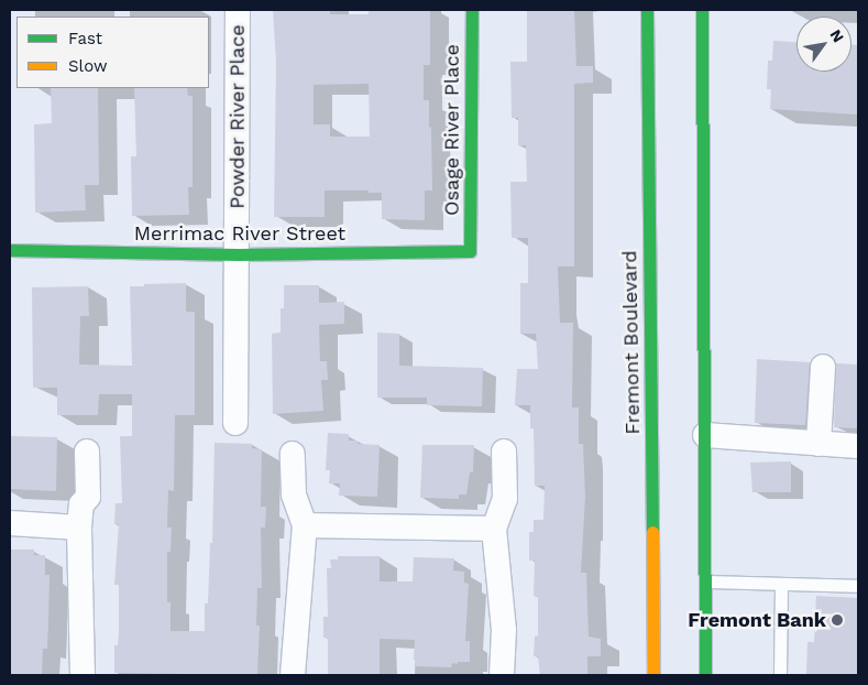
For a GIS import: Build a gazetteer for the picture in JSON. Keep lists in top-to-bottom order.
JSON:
{
  "streets": {
    "main road": ["Osage River Place", "Merrimac River Street", "Fremont Boulevard"],
    "street": ["Powder River Place"]
  },
  "crossings": [
    ["Powder River Place", "Merrimac River Street"],
    ["Osage River Place", "Merrimac River Street"]
  ],
  "places": ["Fremont Bank"],
  "legend": ["Fast", "Slow"],
  "north": "top right"
}
